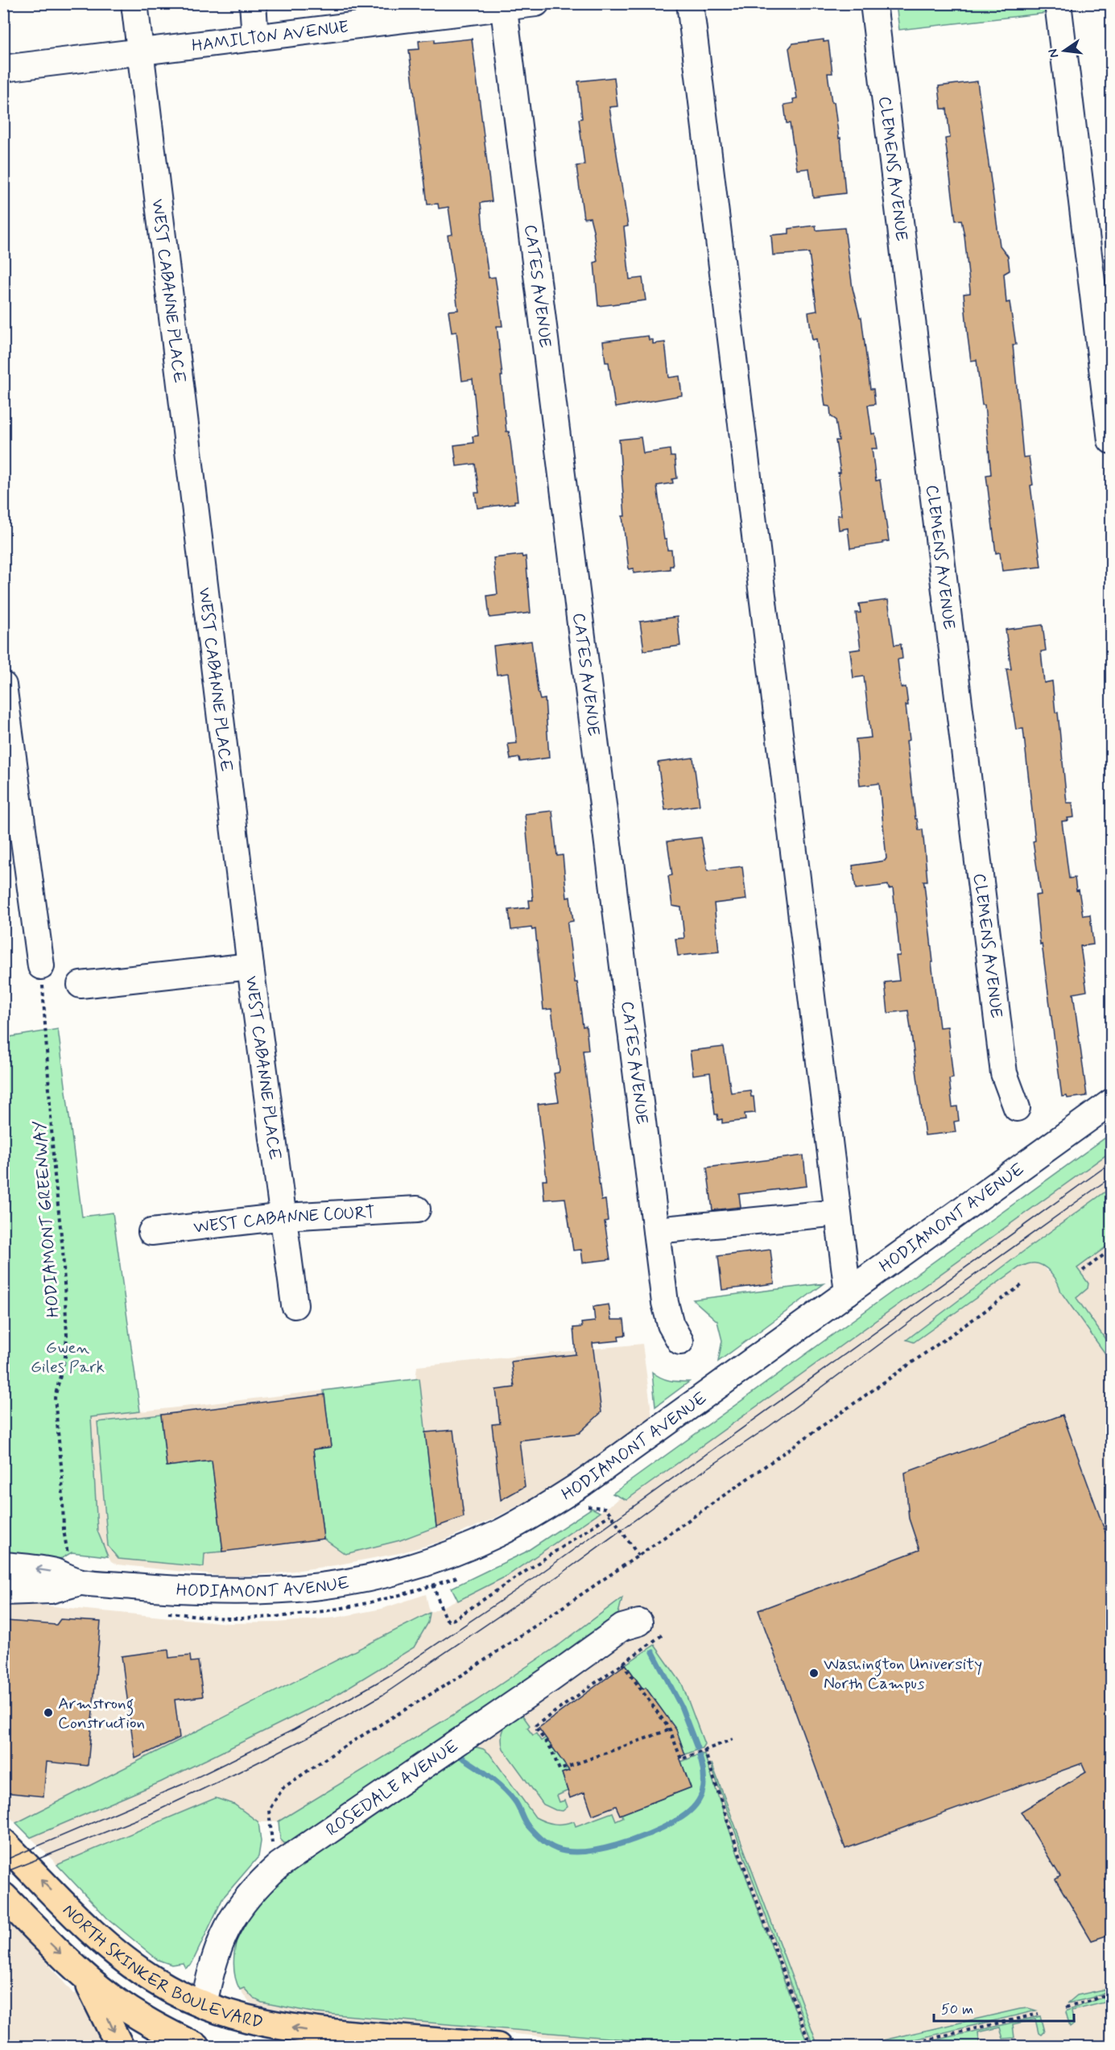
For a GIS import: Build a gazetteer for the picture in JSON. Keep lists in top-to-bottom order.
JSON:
{
  "streets": {
    "main road": ["NORTH SKINKER BOULEVARD"],
    "street": [
      "HAMILTON AVENUE",
      "CLEMENS AVENUE",
      "CATES AVENUE",
      "WEST CABANNE PLACE",
      "HODIAMONT AVENUE",
      "WEST CABANNE COURT",
      "ROSEDALE AVENUE"
    ],
    "path": ["HODIAMONT GREENWAY"]
  },
  "crossings": [
    ["HAMILTON AVENUE", "CATES AVENUE"],
    ["HAMILTON AVENUE", "WEST CABANNE PLACE"],
    ["WEST CABANNE PLACE", "WEST CABANNE COURT"],
    ["ROSEDALE AVENUE", "NORTH SKINKER BOULEVARD"]
  ],
  "parks": ["Gwen Giles Park"],
  "places": ["Washington University North Campus", "Armstrong Construction"],
  "scale_bar": "50 m",
  "north": "left"
}
